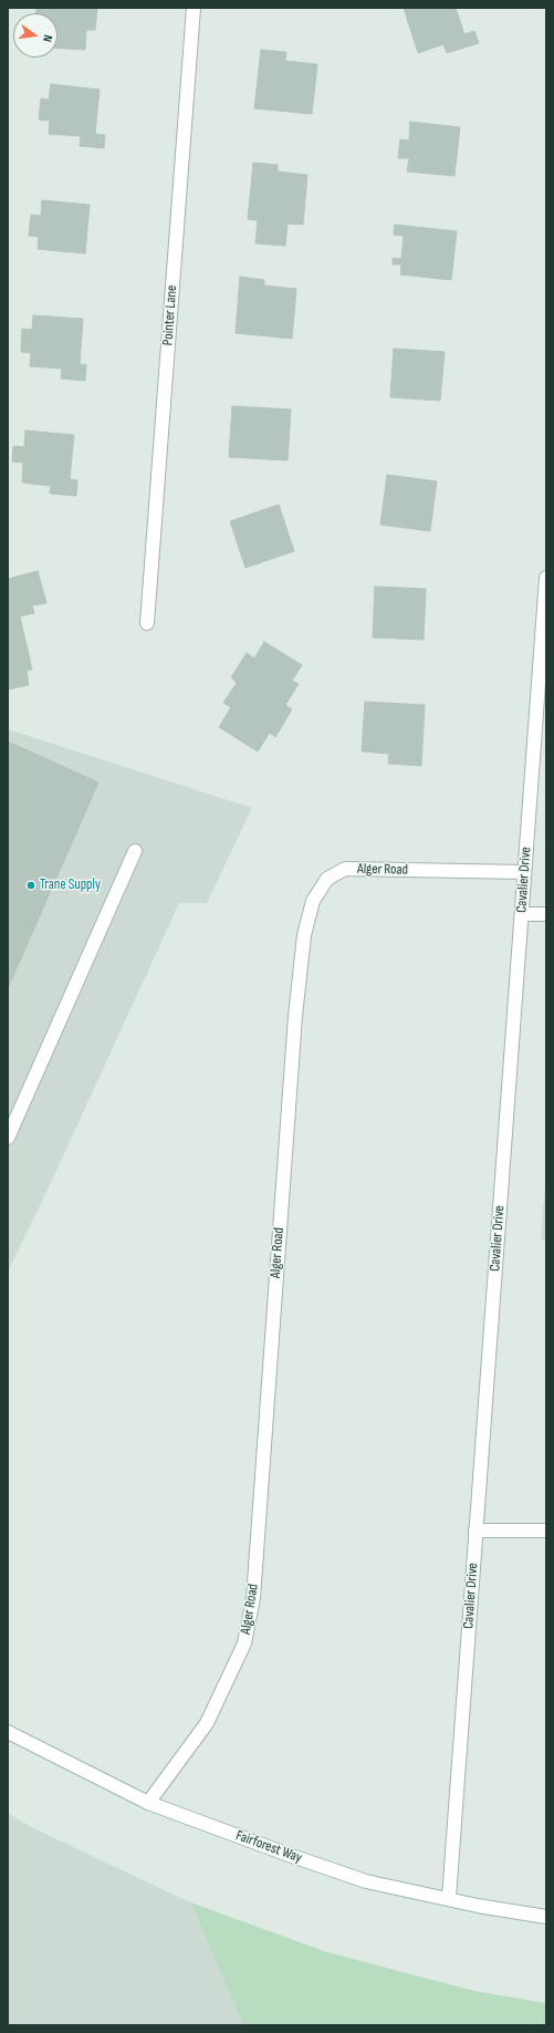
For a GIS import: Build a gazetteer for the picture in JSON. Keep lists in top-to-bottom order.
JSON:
{
  "streets": {
    "street": [
      "Pointer Lane",
      "Alger Road",
      "Cavalier Drive",
      "Fairforest Way"
    ]
  },
  "crossings": [
    ["Alger Road", "Cavalier Drive"],
    ["Alger Road", "Fairforest Way"],
    ["Cavalier Drive", "Fairforest Way"]
  ],
  "places": ["Trane Supply"],
  "north": "right"
}
